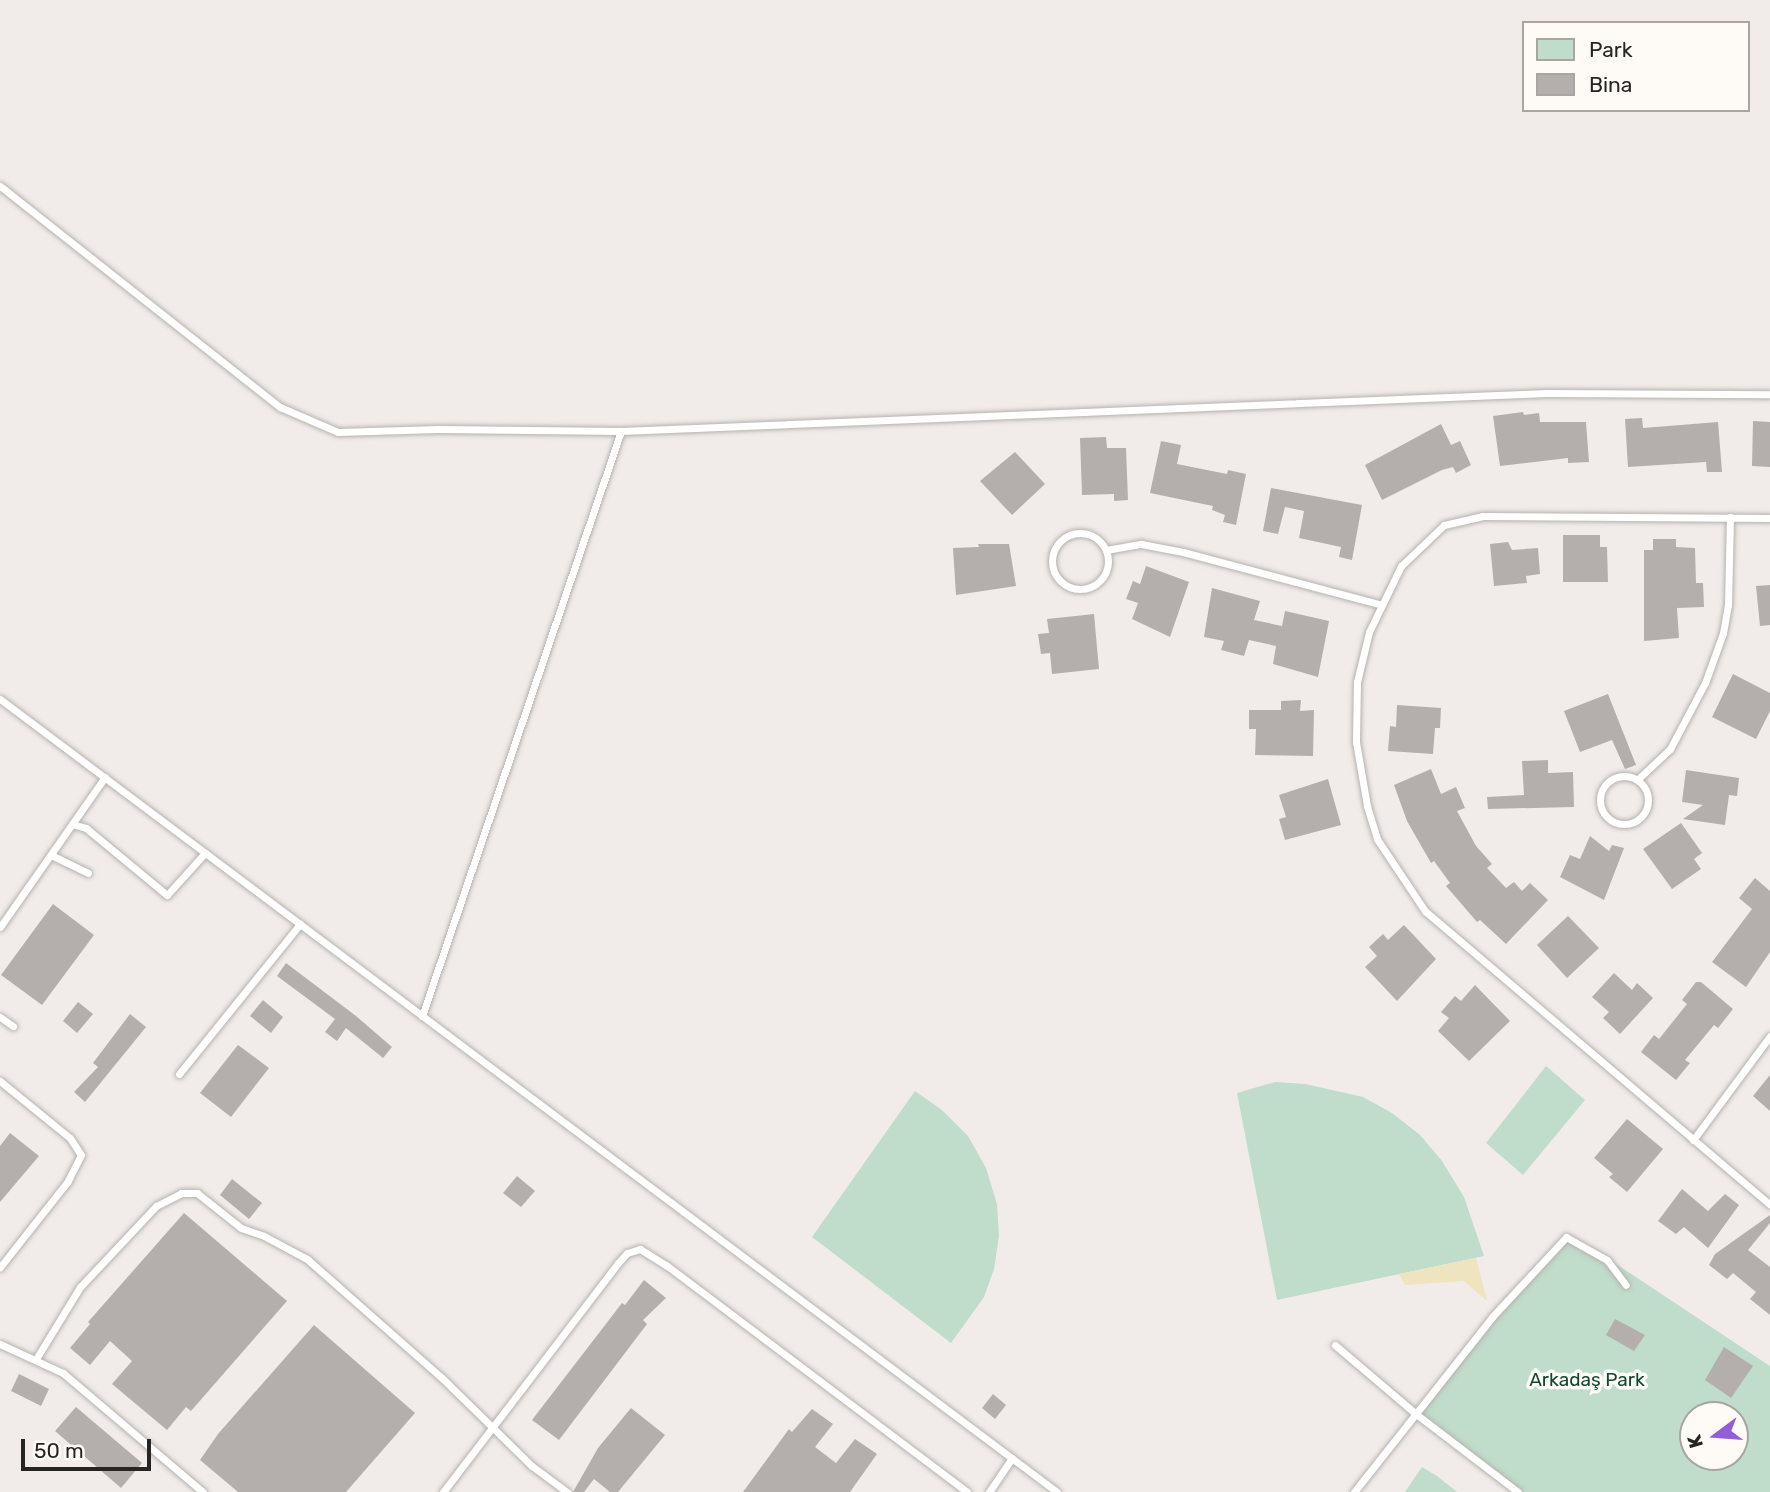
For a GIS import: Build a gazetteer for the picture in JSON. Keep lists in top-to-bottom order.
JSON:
{
  "parks": ["Arkadaş Park"],
  "legend": ["Park", "Bina"],
  "scale_bar": "50 m",
  "north": "left"
}
